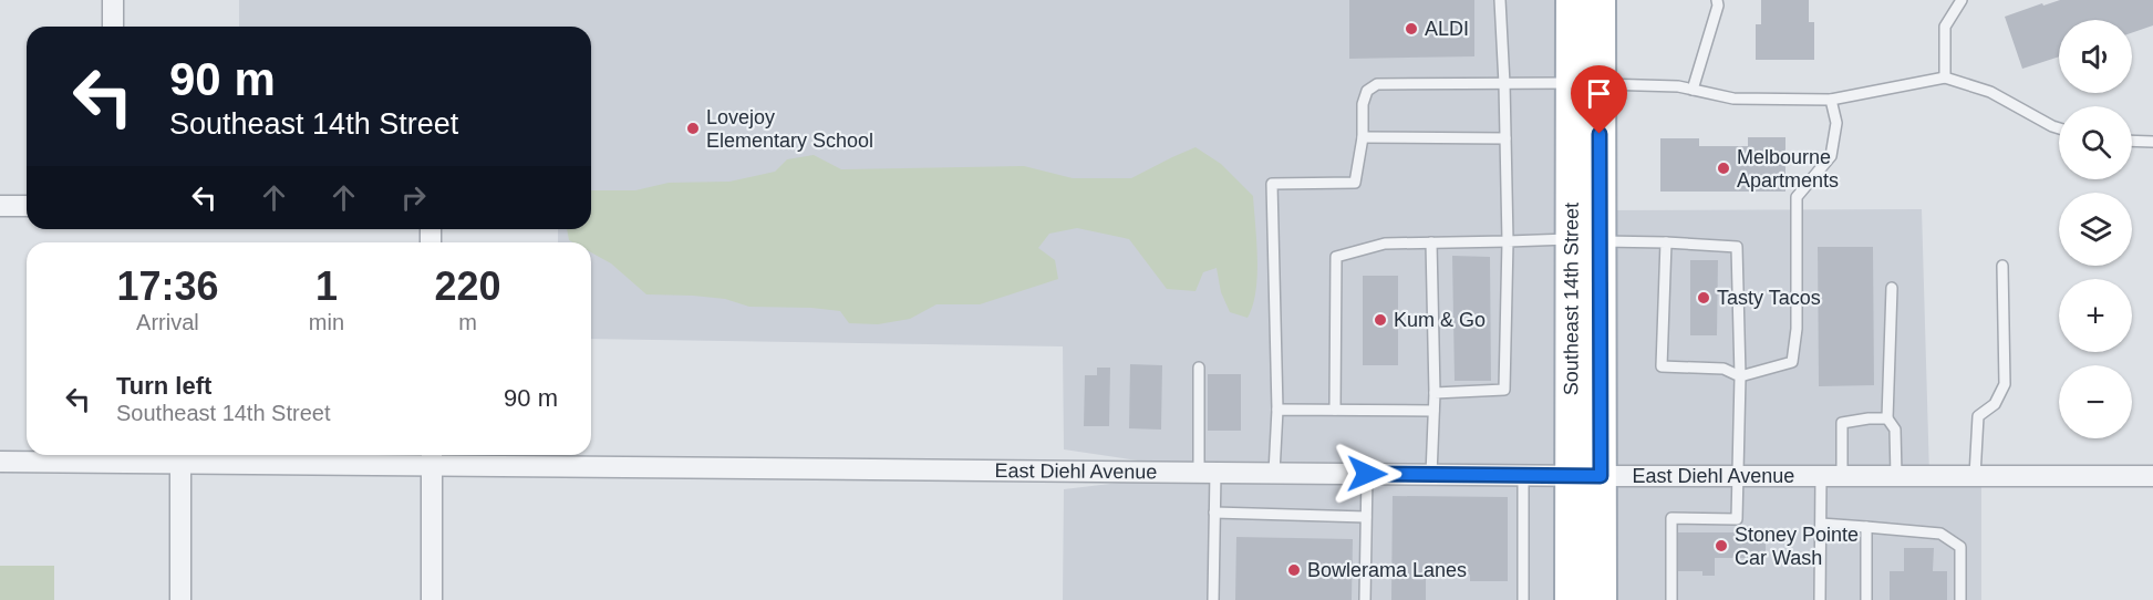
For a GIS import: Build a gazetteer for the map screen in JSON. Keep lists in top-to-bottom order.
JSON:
{
  "streets": {
    "main road": ["Southeast 14th Street"],
    "street": ["East Diehl Avenue"]
  },
  "crossings": [
    ["Southeast 14th Street", "East Diehl Avenue"]
  ],
  "places": [
    "ALDI",
    "Lovejoy Elementary School",
    "Melbourne Apartments",
    "Tasty Tacos",
    "Kum & Go",
    "Stoney Pointe Car Wash",
    "Bowlerama Lanes"
  ],
  "page": {
    "map_buttons": ["+", "−"],
    "turn": ["90 m", "Southeast 14th Street"],
    "eta": [
      "17:36",
      "Arrival",
      "1",
      "min",
      "220",
      "m"
    ],
    "list": [
      {
        "name": "Turn left",
        "note": "Southeast 14th Street",
        "value": "90 m"
      }
    ]
  }
}
